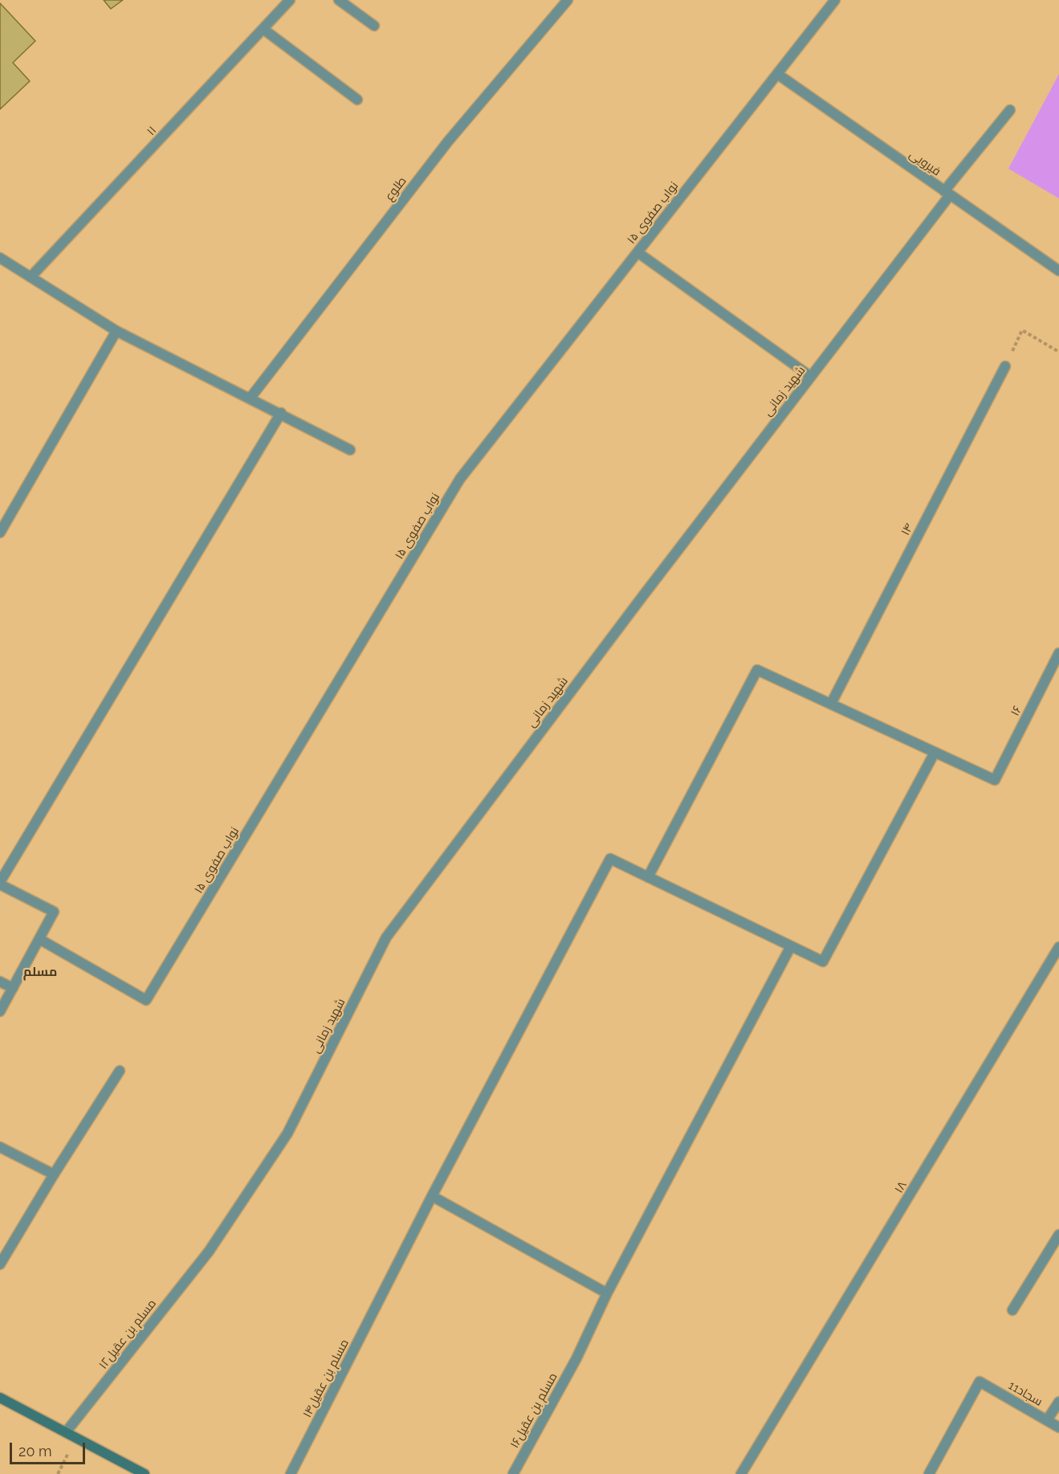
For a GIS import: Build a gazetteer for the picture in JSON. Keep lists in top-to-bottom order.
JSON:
{
  "streets": {
    "street": [
      "۱۱",
      "فیرویی",
      "طلوع",
      "نواب صفوی ۱۵",
      "شهید زمانی",
      "۱۴",
      "۱۶",
      "۱۸",
      "مسلم بن عقیل۱۲",
      "مسلم بن عقیل۱۴",
      "11سجاد",
      "مسلم بن عقیل۱۶"
    ]
  },
  "crossings": [
    ["فیرویی", "نواب صفوی ۱۵"],
    ["فیرویی", "شهید زمانی"],
    ["شهید زمانی", "مسلم بن عقیل۱۲"]
  ],
  "districts": ["مسلم"],
  "scale_bar": "20 m"
}
